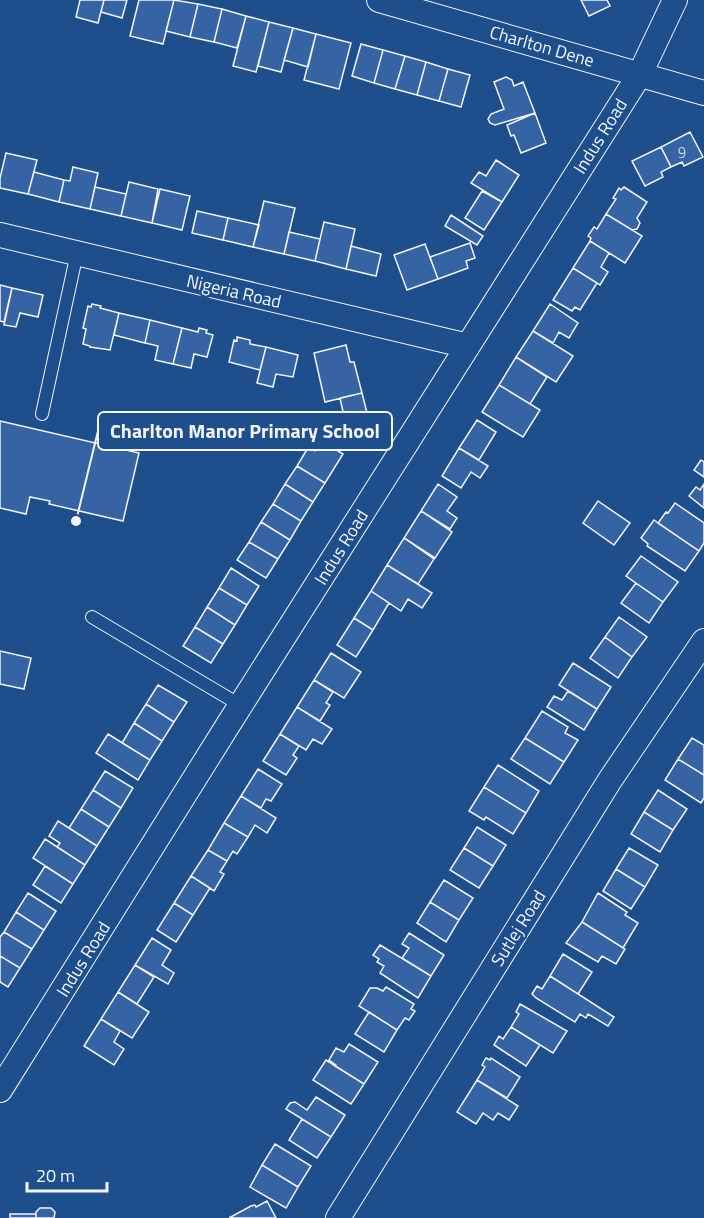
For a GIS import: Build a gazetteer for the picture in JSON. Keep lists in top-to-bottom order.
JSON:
{
  "streets": {
    "street": [
      "Charlton Dene",
      "Indus Road",
      "Nigeria Road",
      "Sutlej Road"
    ]
  },
  "crossings": [
    ["Charlton Dene", "Indus Road"],
    ["Indus Road", "Nigeria Road"]
  ],
  "places": ["Charlton Manor Primary School"],
  "house_numbers": ["9"],
  "scale_bar": "20 m"
}
